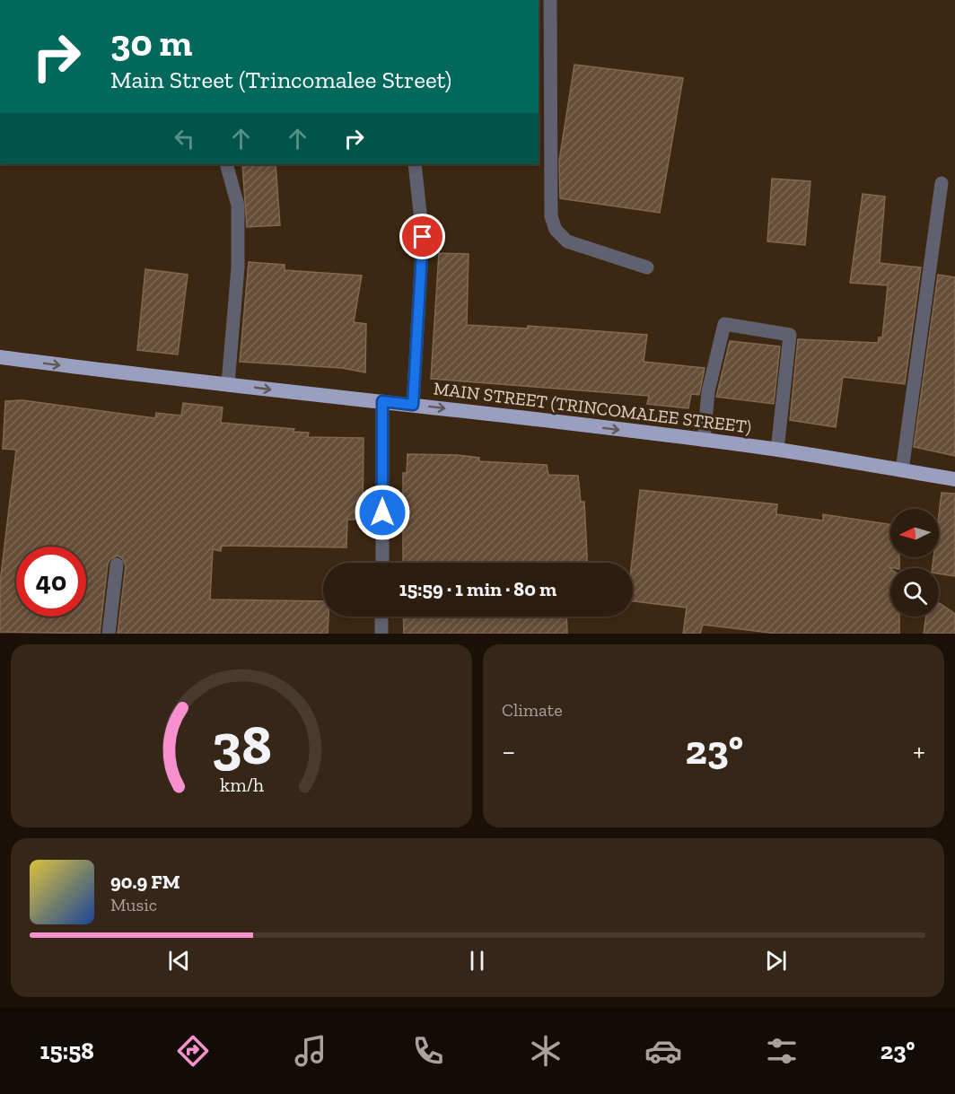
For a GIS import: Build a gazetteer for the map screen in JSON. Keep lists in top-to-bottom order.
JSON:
{
  "streets": {
    "highway": ["MAIN STREET (TRINCOMALEE STREET)"]
  },
  "one_way": ["MAIN STREET (TRINCOMALEE STREET)"],
  "north": "left",
  "page": {
    "turn": ["30 m", "Main Street (Trincomalee Street)"],
    "limit": "40",
    "trip": "15:59 · 1 min · 80 m",
    "tile": "Climate",
    "heat": ["−", "23°", "+"],
    "song": ["90.9 FM", "Music"],
    "tabs": ["15:58", "23°"],
    "gauge": ["38", "km/h"]
  }
}
